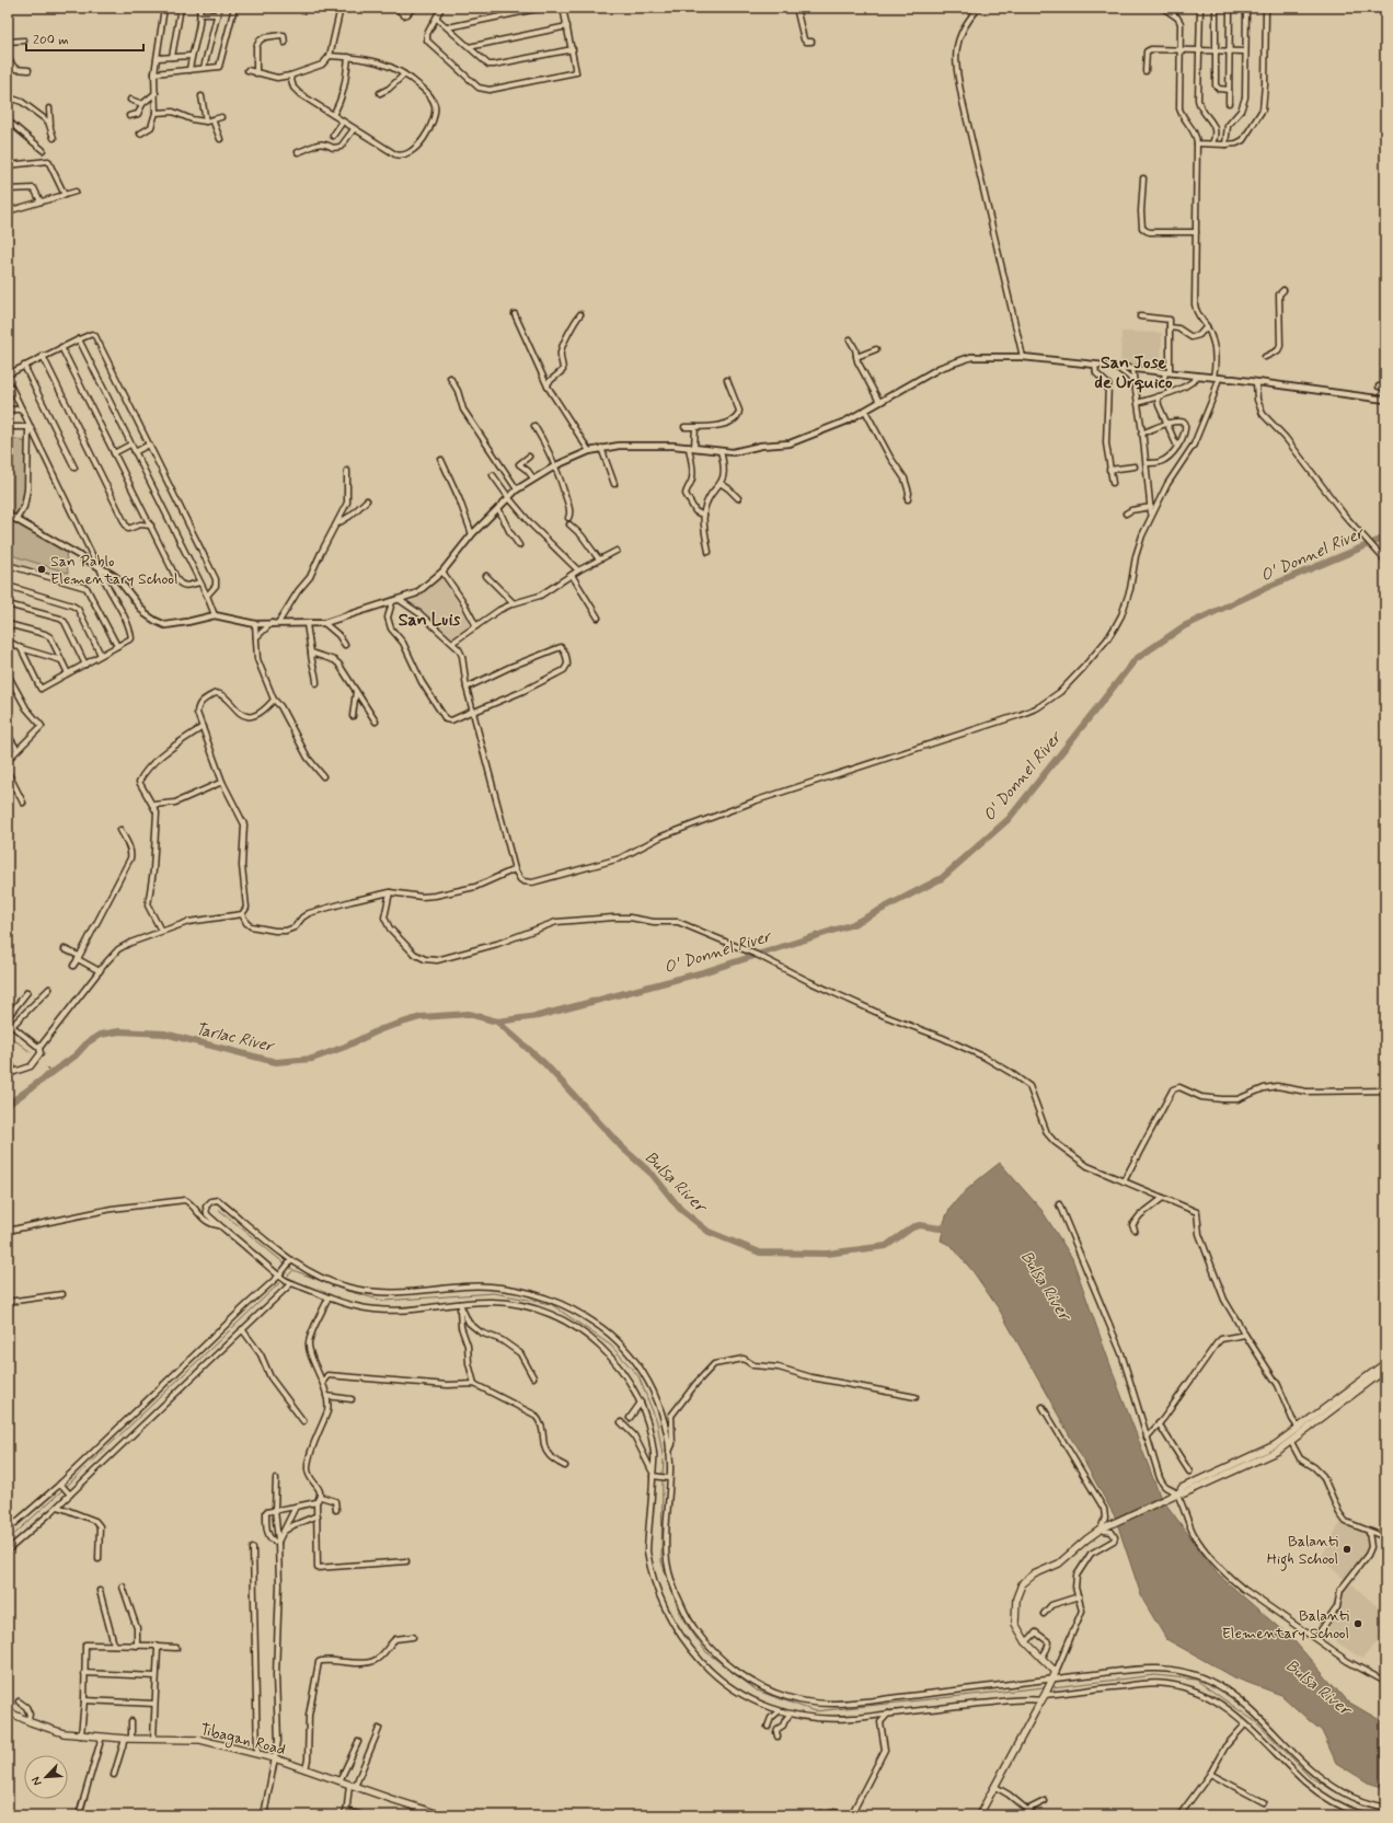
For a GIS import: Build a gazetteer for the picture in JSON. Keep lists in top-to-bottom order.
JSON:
{
  "streets": {
    "main road": ["Tibagan Road"]
  },
  "districts": ["San Jose de Urquico", "San Luis"],
  "water": ["O' Donnel River", "Tarlac River", "Bulsa River"],
  "places": ["San Pablo Elementary School", "Balanti High School", "Balanti Elementary School"],
  "scale_bar": "200 m",
  "north": "bottom left"
}
